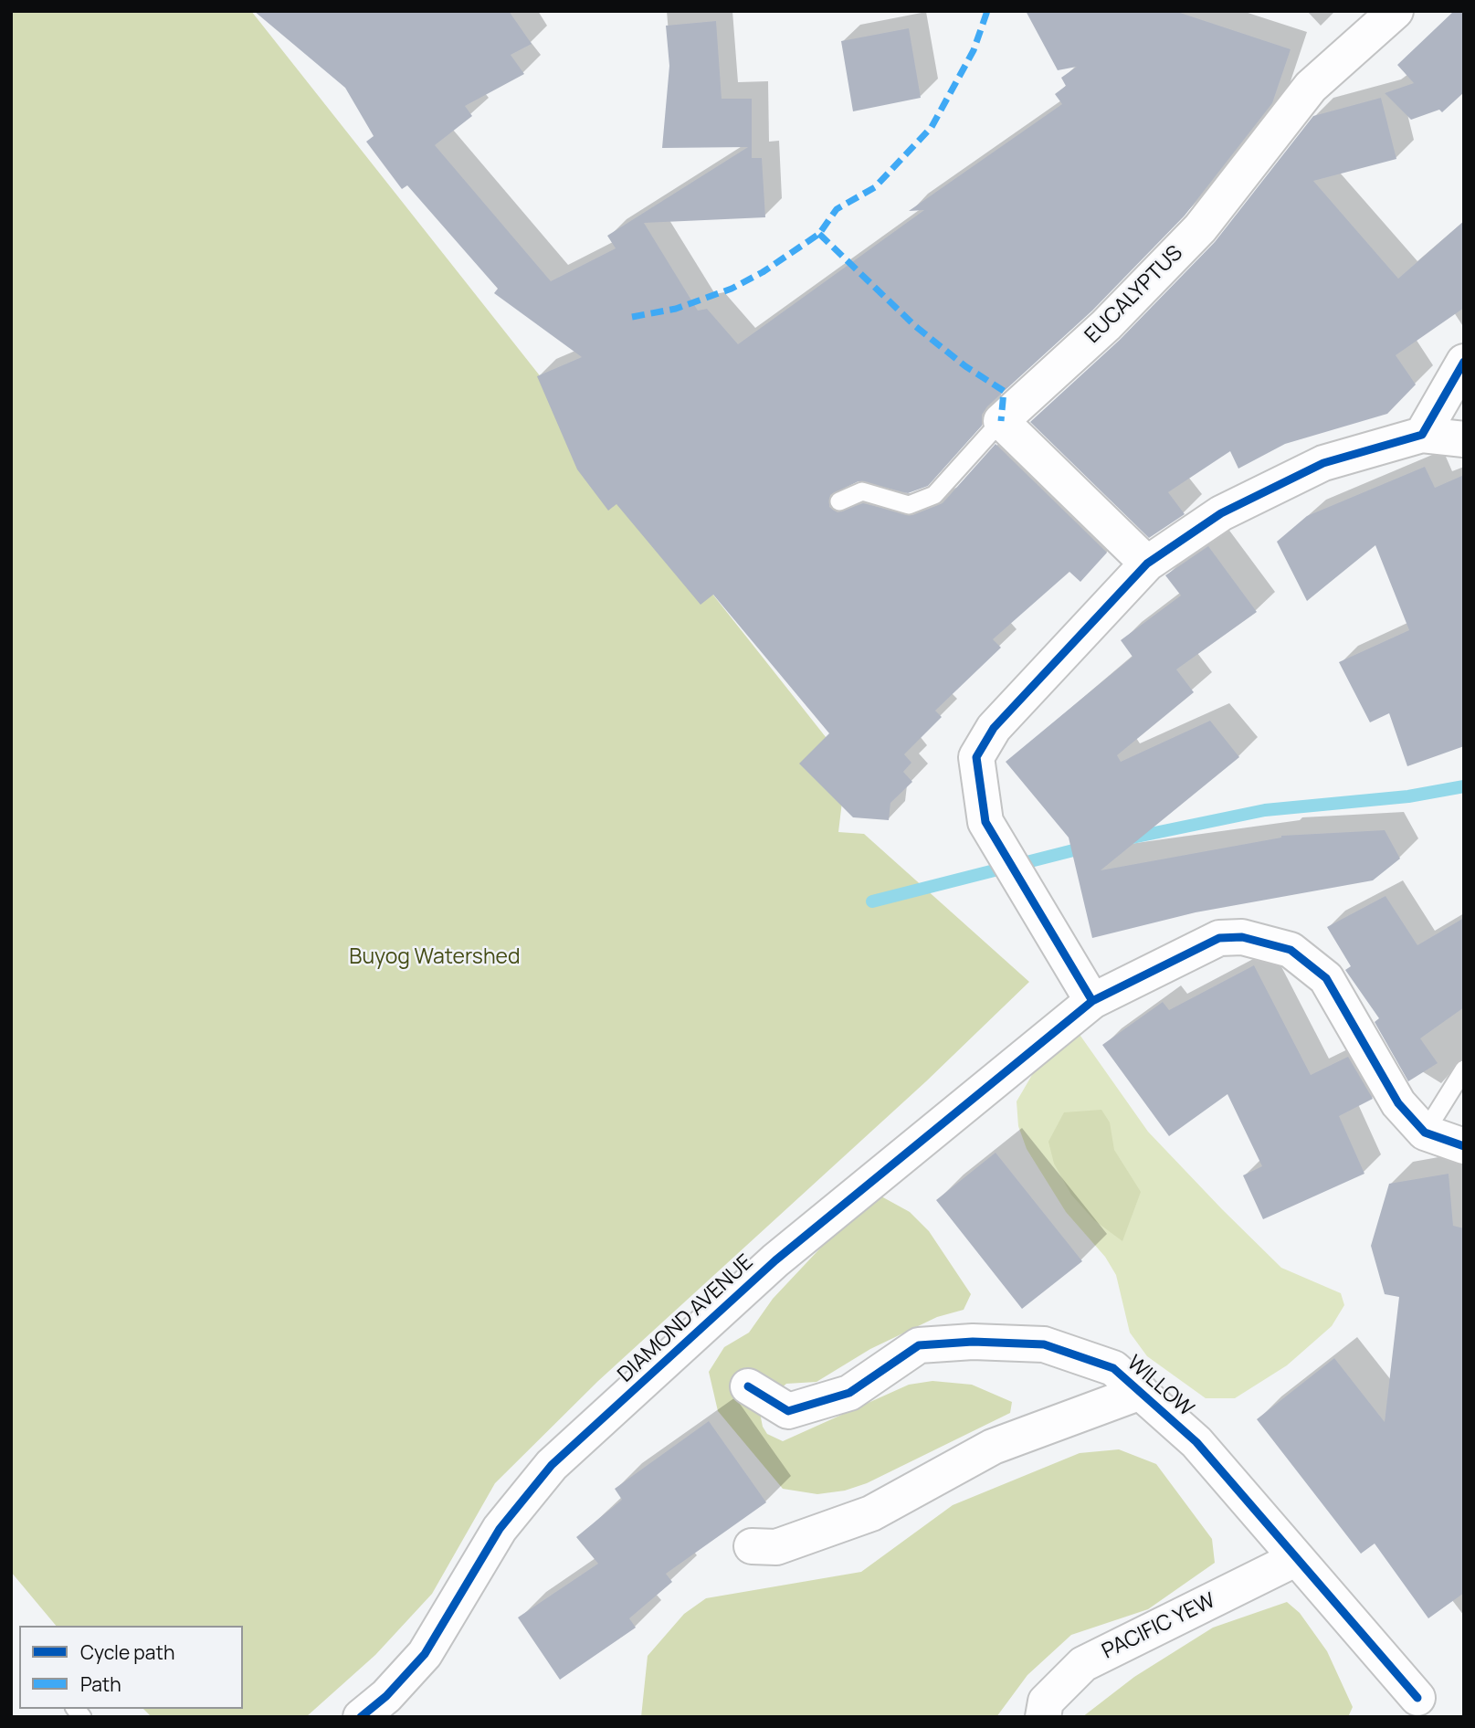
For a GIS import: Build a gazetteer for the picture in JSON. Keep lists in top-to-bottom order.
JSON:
{
  "streets": {
    "street": [
      "EUCALYPTUS",
      "DIAMOND AVENUE",
      "WILLOW",
      "PACIFIC YEW"
    ]
  },
  "crossings": [
    ["WILLOW", "PACIFIC YEW"]
  ],
  "parks": ["Buyog Watershed"],
  "legend": ["Cycle path", "Path"]
}
